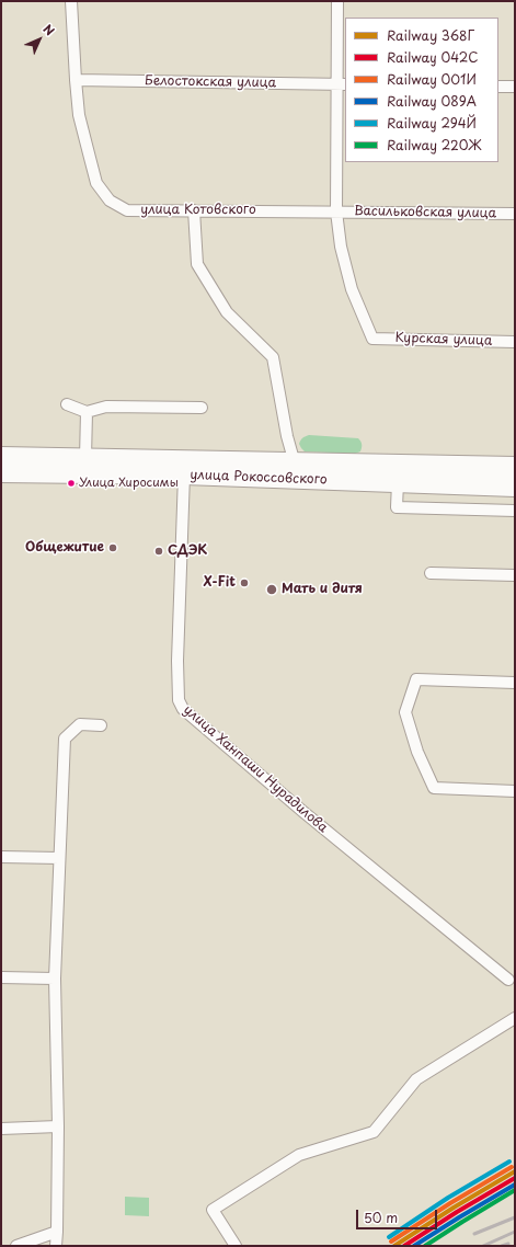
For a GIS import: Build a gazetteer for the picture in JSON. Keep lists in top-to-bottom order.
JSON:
{
  "streets": {
    "highway": ["улица Рокоссовского"],
    "street": [
      "Белостокская улица",
      "улица Котовского",
      "Васильковская улица",
      "Курская улица",
      "улица Ханпаши Нурадилова"
    ]
  },
  "crossings": [
    ["Белостокская улица", "улица Котовского"],
    ["улица Котовского", "Васильковская улица"],
    ["улица Котовского", "Курская улица"],
    ["Васильковская улица", "Курская улица"],
    ["улица Рокоссовского", "улица Ханпаши Нурадилова"]
  ],
  "places": [
    "Улица Хиросимы",
    "Общежитие",
    "СДЭК",
    "X-Fit",
    "Мать и дитя"
  ],
  "lines": [
    "rail line 294Й",
    "rail line 001И",
    "rail line 368Г",
    "rail line 042С",
    "rail line 089А",
    "rail line 220Ж"
  ],
  "legend": [
    "Railway 368Г",
    "Railway 042С",
    "Railway 001И",
    "Railway 089А",
    "Railway 294Й",
    "Railway 220Ж"
  ],
  "scale_bar": "50 m",
  "north": "top right"
}
